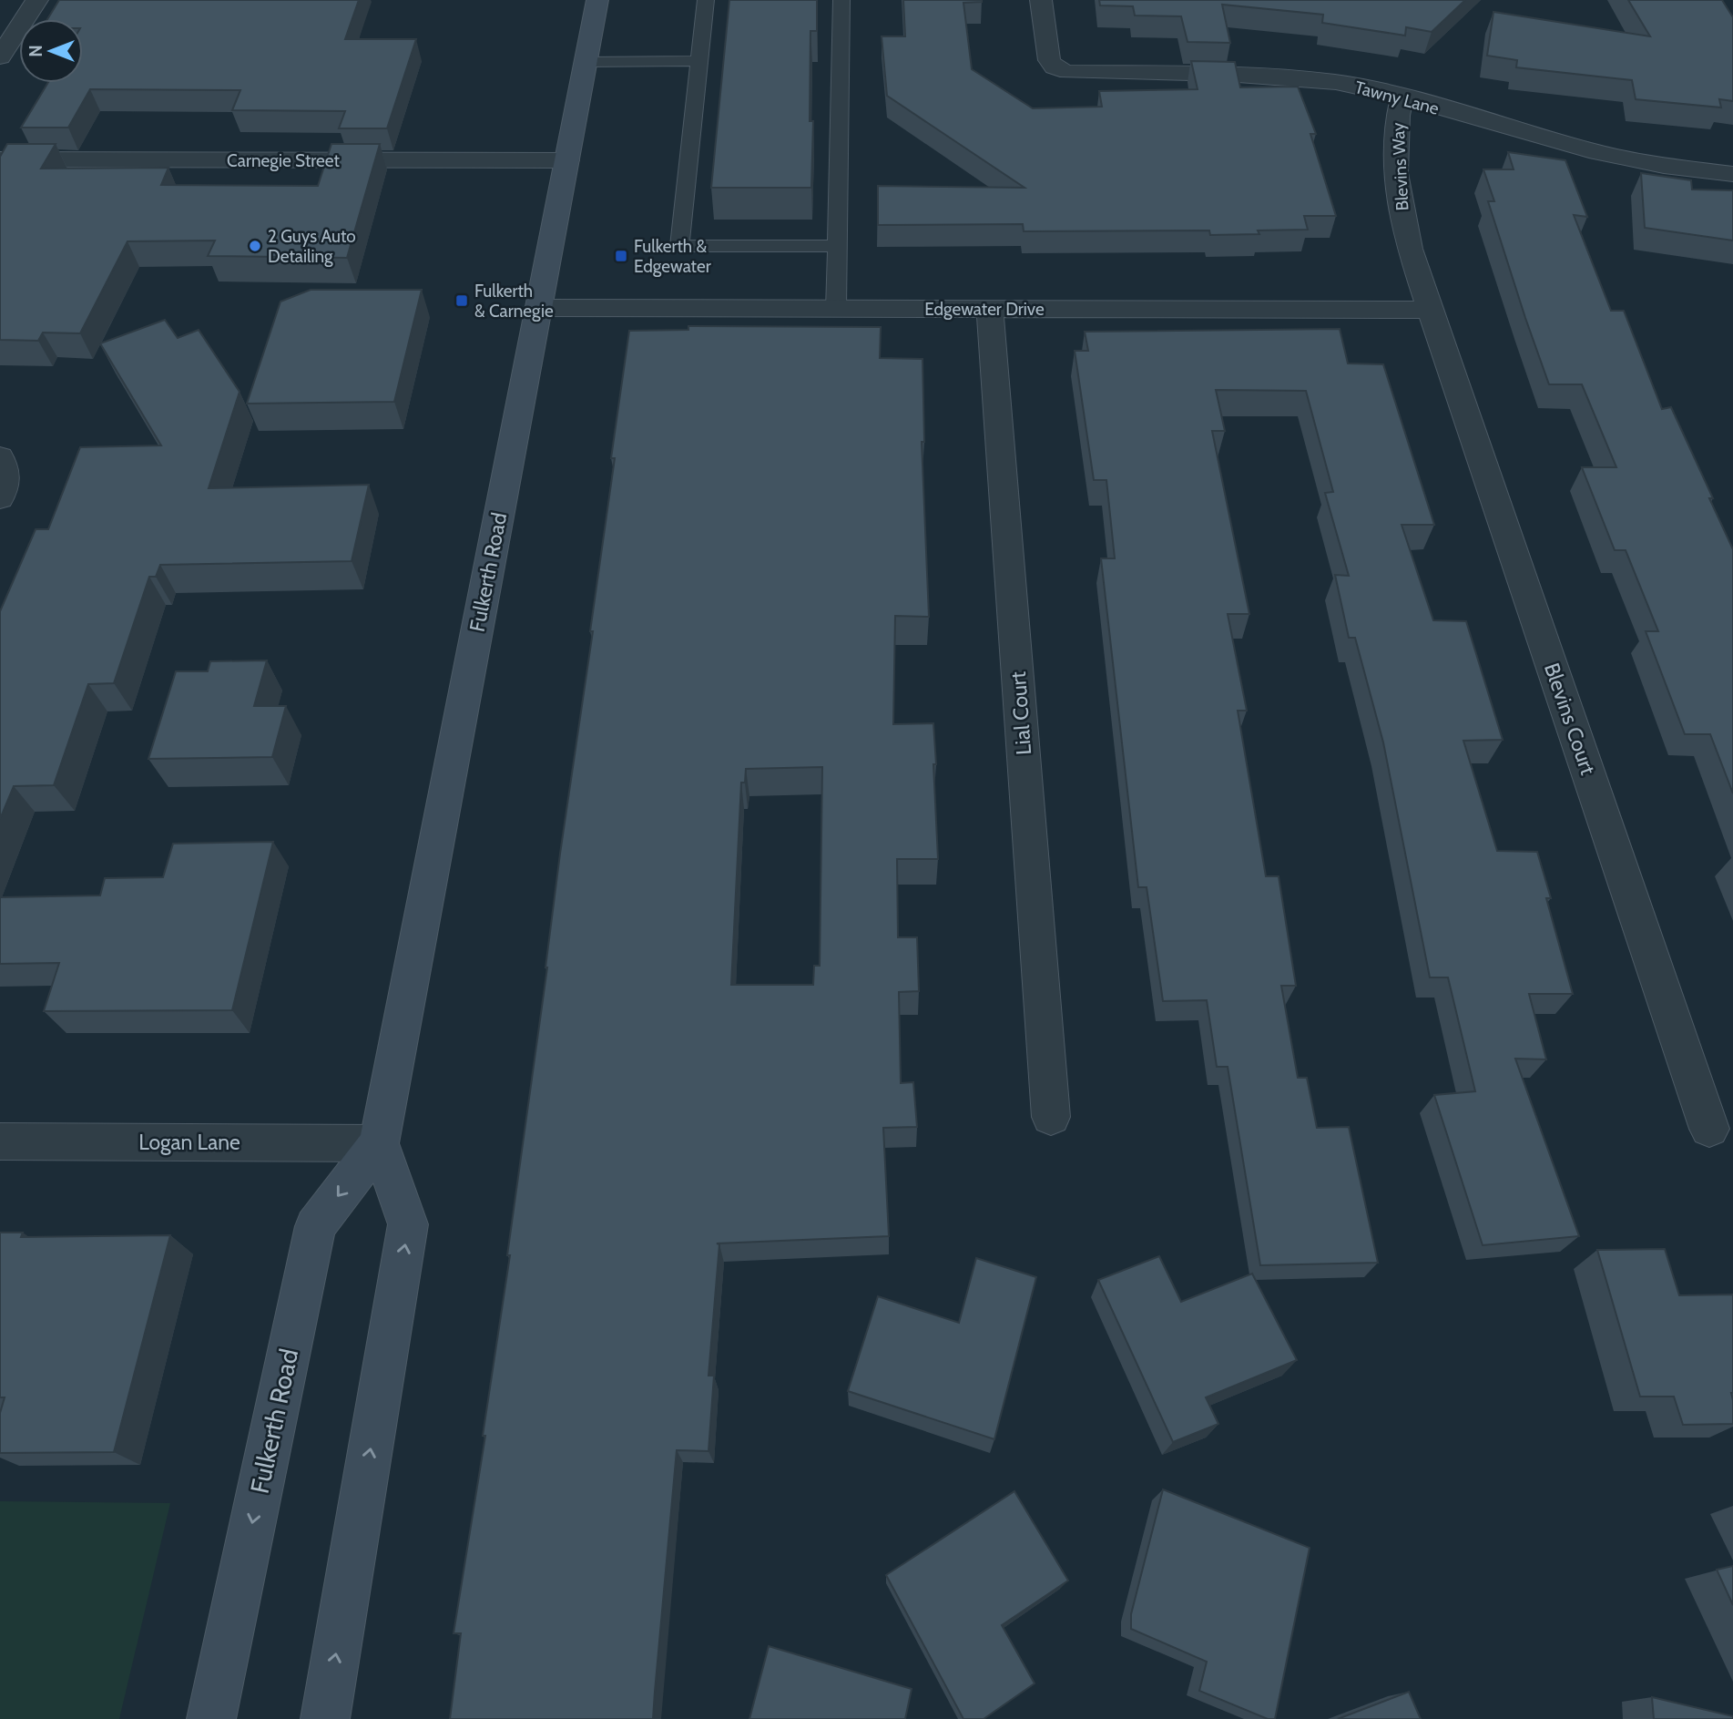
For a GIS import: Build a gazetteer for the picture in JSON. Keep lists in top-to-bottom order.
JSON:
{
  "streets": {
    "street": [
      "Tawny Lane",
      "Carnegie Street",
      "Blevins Way",
      "Edgewater Drive",
      "Fulkerth Road",
      "Lial Court",
      "Blevins Court",
      "Logan Lane"
    ]
  },
  "crossings": [
    ["Tawny Lane", "Blevins Way"],
    ["Carnegie Street", "Fulkerth Road"],
    ["Blevins Way", "Edgewater Drive"],
    ["Blevins Way", "Blevins Court"],
    ["Edgewater Drive", "Fulkerth Road"],
    ["Edgewater Drive", "Lial Court"],
    ["Edgewater Drive", "Blevins Court"],
    ["Fulkerth Road", "Logan Lane"]
  ],
  "places": {
    "other": ["2 Guys Auto Detailing"],
    "transit": ["Fulkerth & Edgewater", "Fulkerth & Carnegie"]
  },
  "north": "left"
}
